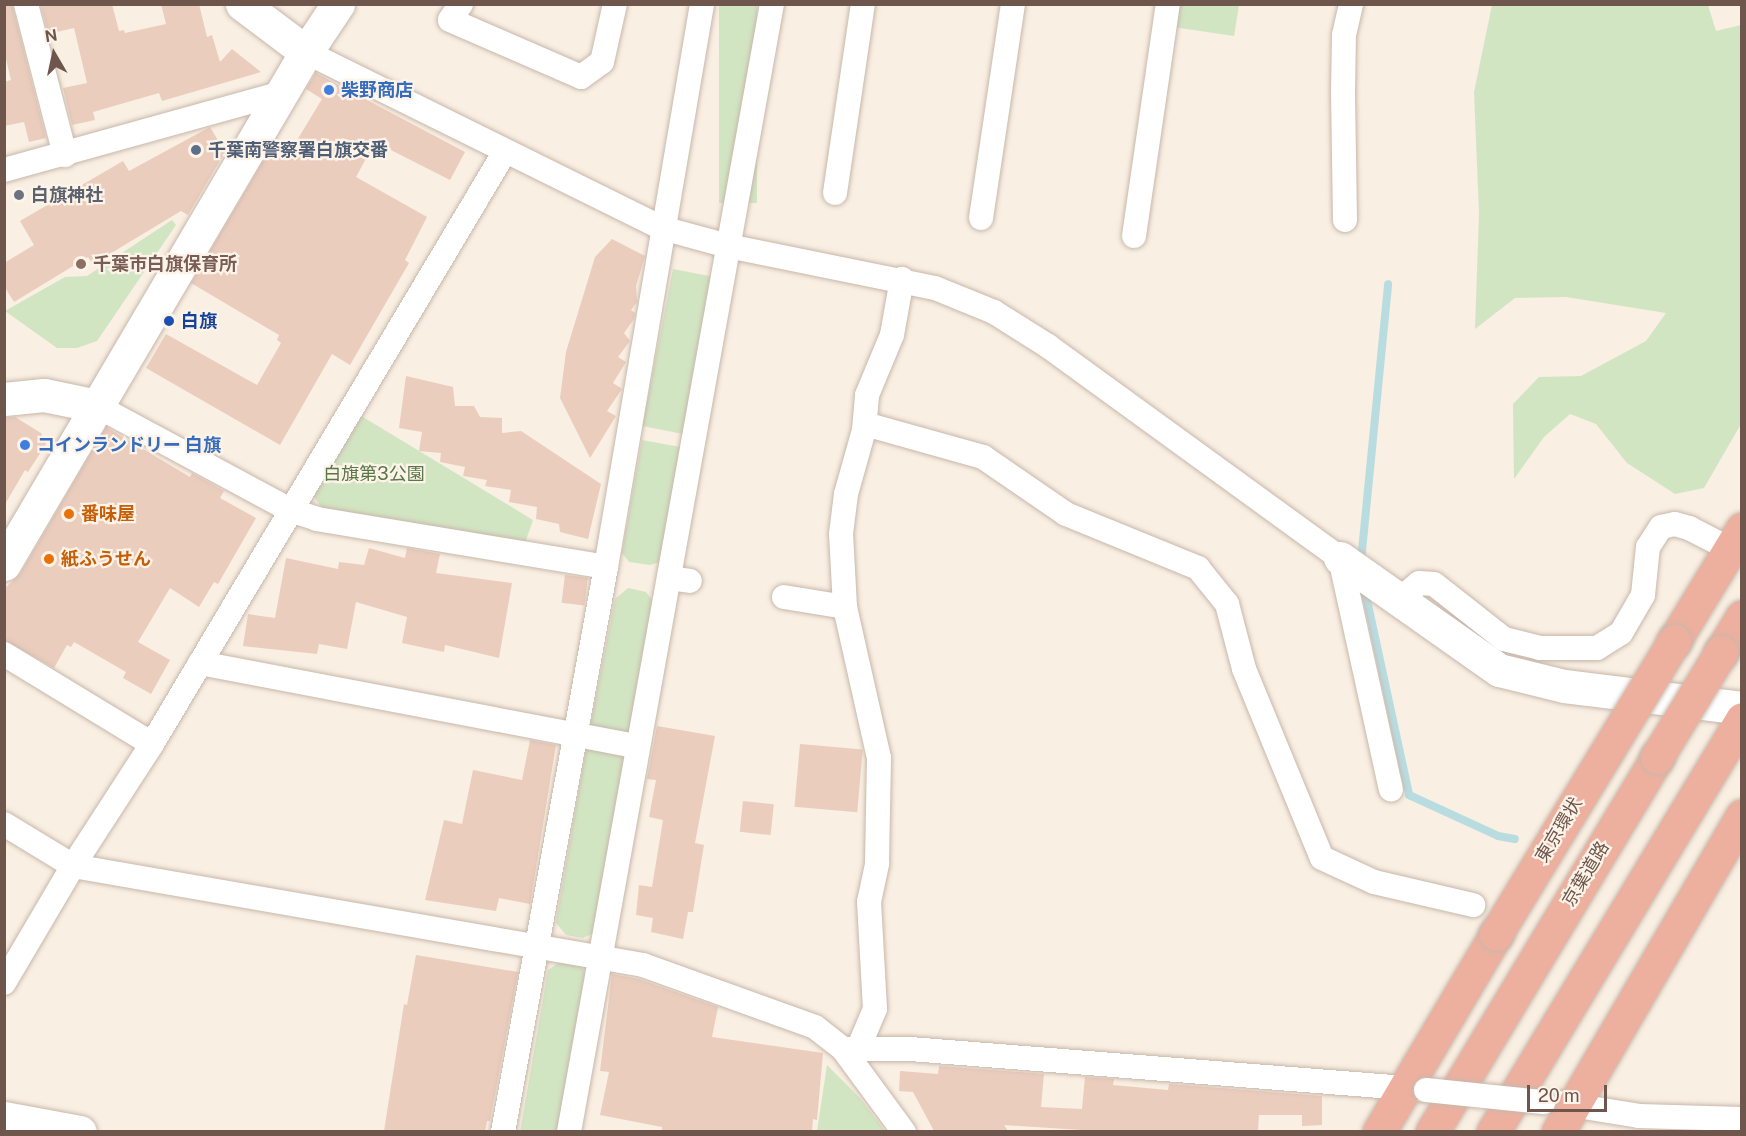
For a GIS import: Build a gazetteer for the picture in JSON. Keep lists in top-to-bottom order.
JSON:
{
  "streets": {
    "highway": ["東京環状", "京葉道路"]
  },
  "parks": ["白旗第3公園"],
  "places": [
    "柴野商店",
    "千葉南警察署白旗交番",
    "白旗神社",
    "千葉市白旗保育所",
    "白旗",
    "コインランドリー 白旗",
    "番味屋",
    "紙ふうせん"
  ],
  "scale_bar": "20 m",
  "north": "top"
}
